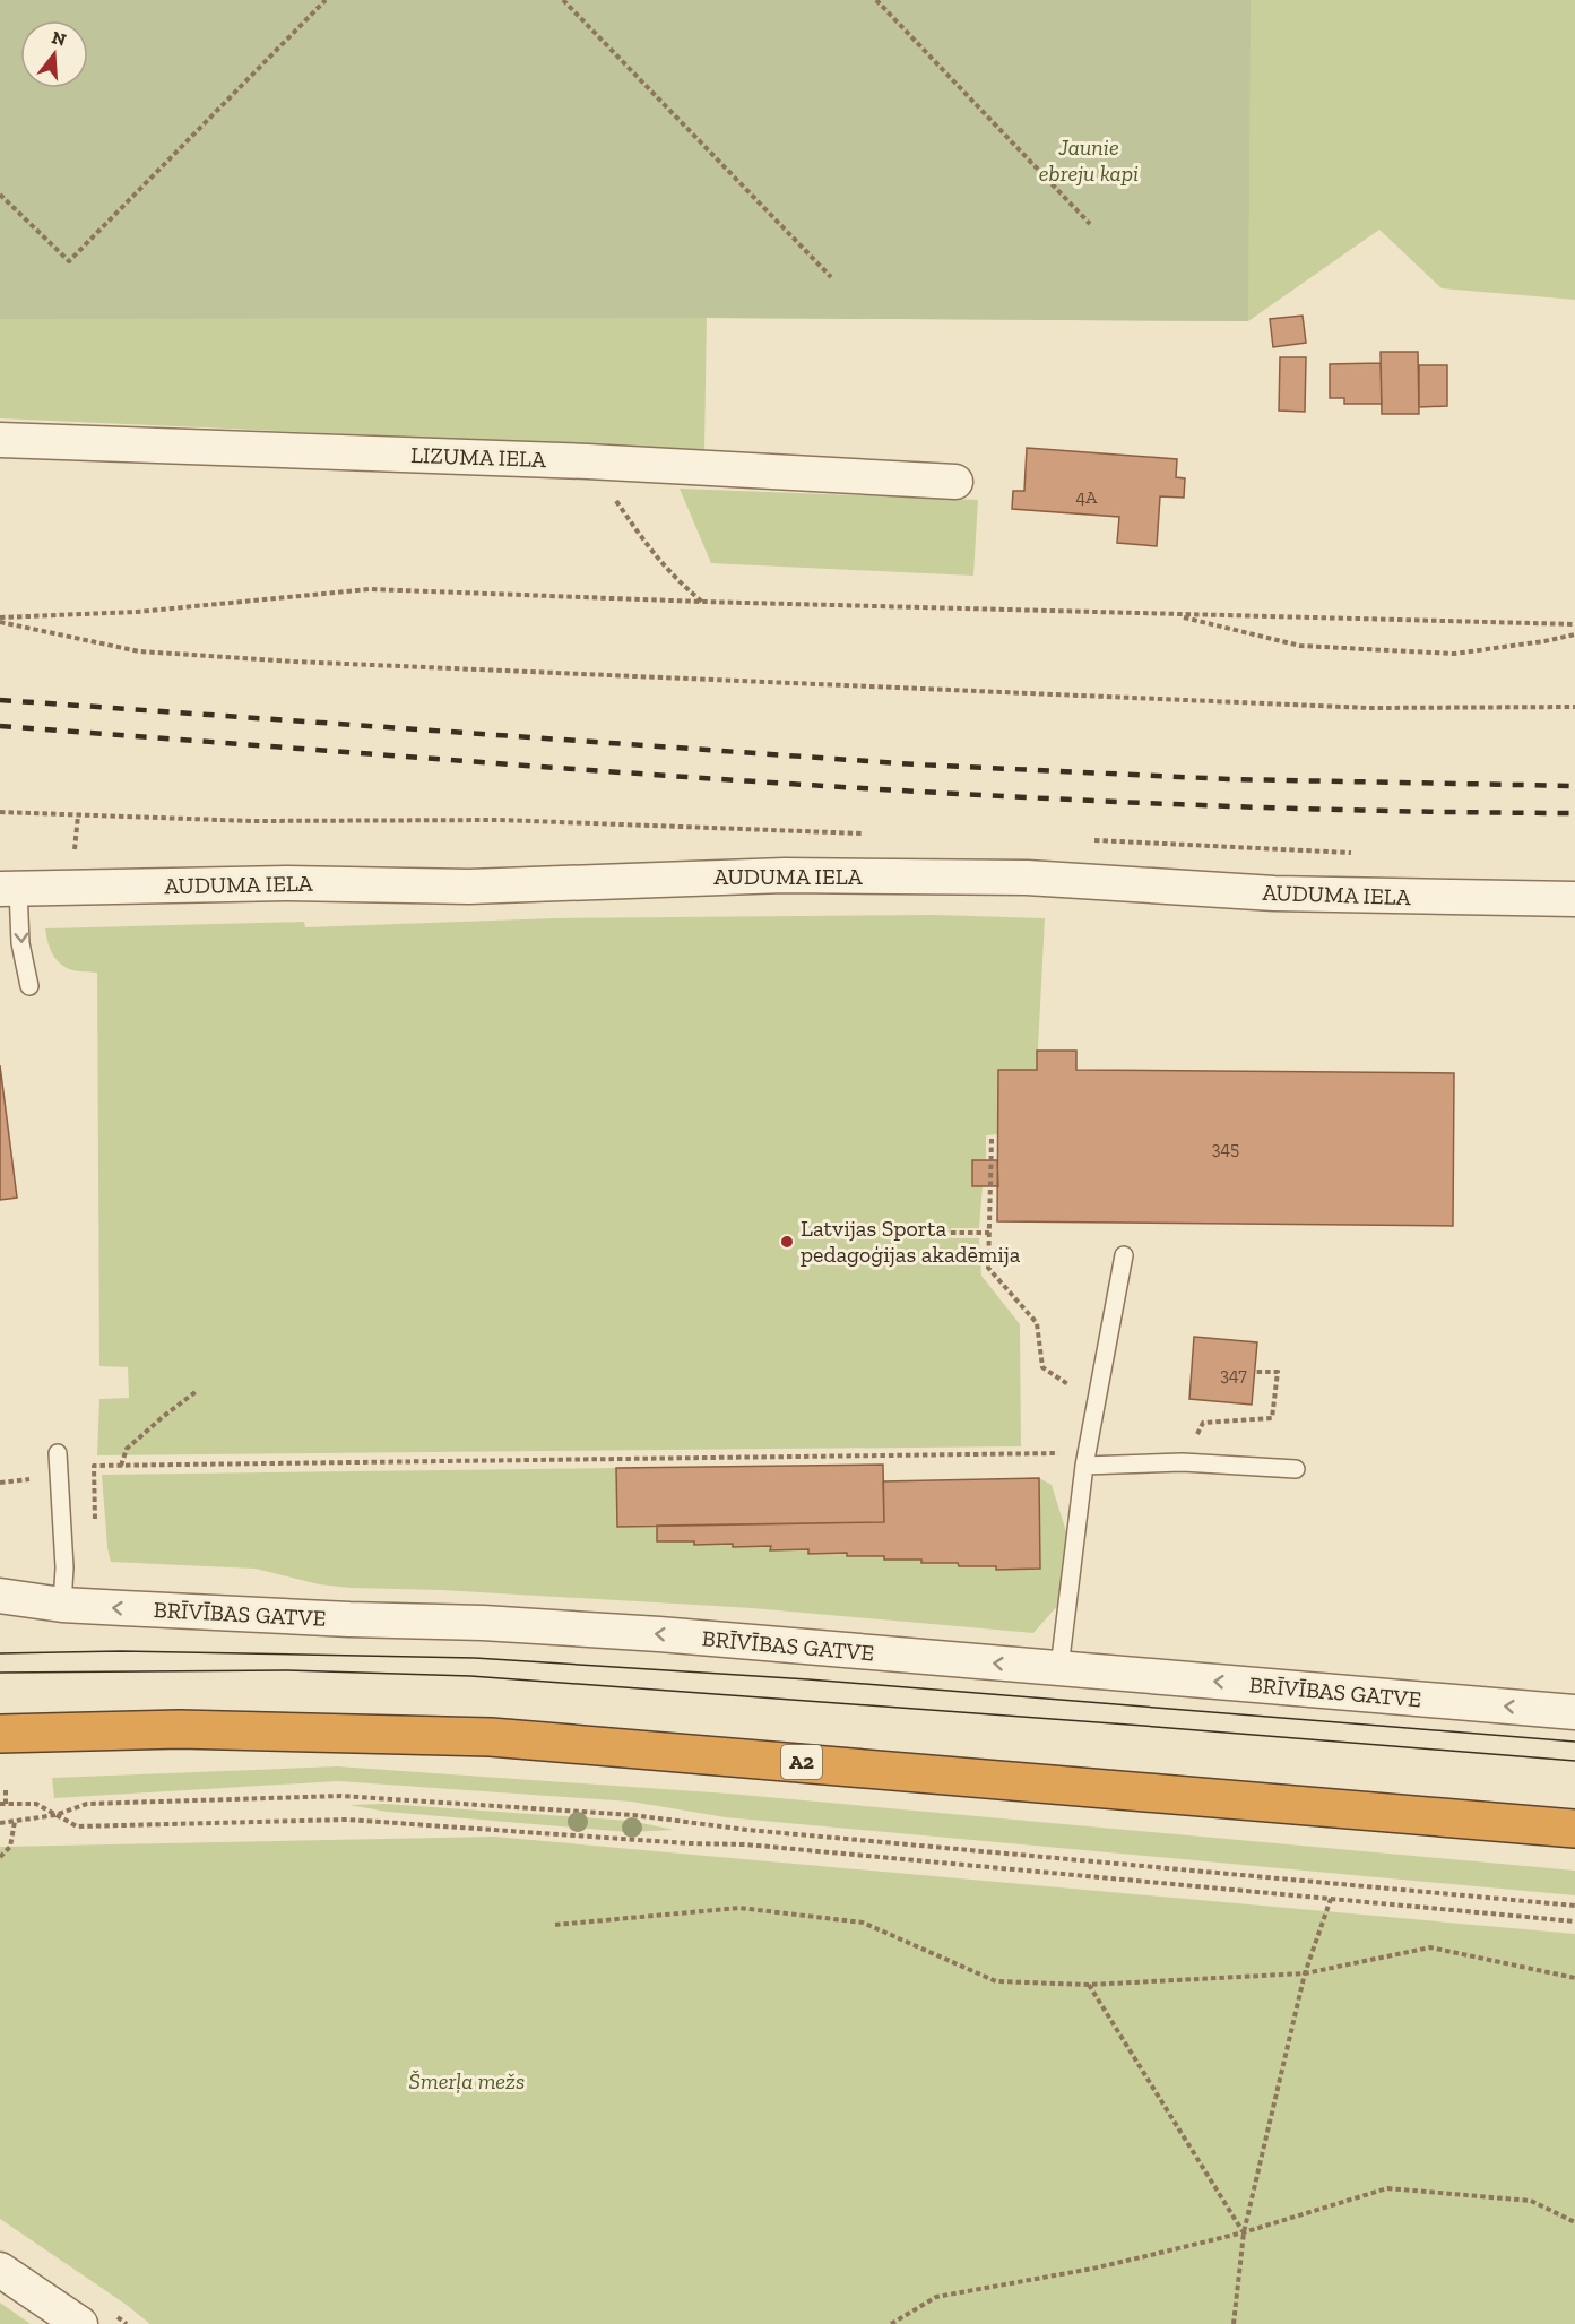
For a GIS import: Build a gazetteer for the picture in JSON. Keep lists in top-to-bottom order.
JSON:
{
  "streets": {
    "highway": ["A2"],
    "street": ["LIZUMA IELA", "AUDUMA IELA", "BRĪVĪBAS GATVE"]
  },
  "one_way": ["BRĪVĪBAS GATVE"],
  "parks": ["Jaunie ebreju kapi", "Šmerļa mežs"],
  "places": ["Latvijas Sporta pedagoģijas akadēmija"],
  "house_numbers": ["4A", "345", "347"],
  "north": "top"
}
